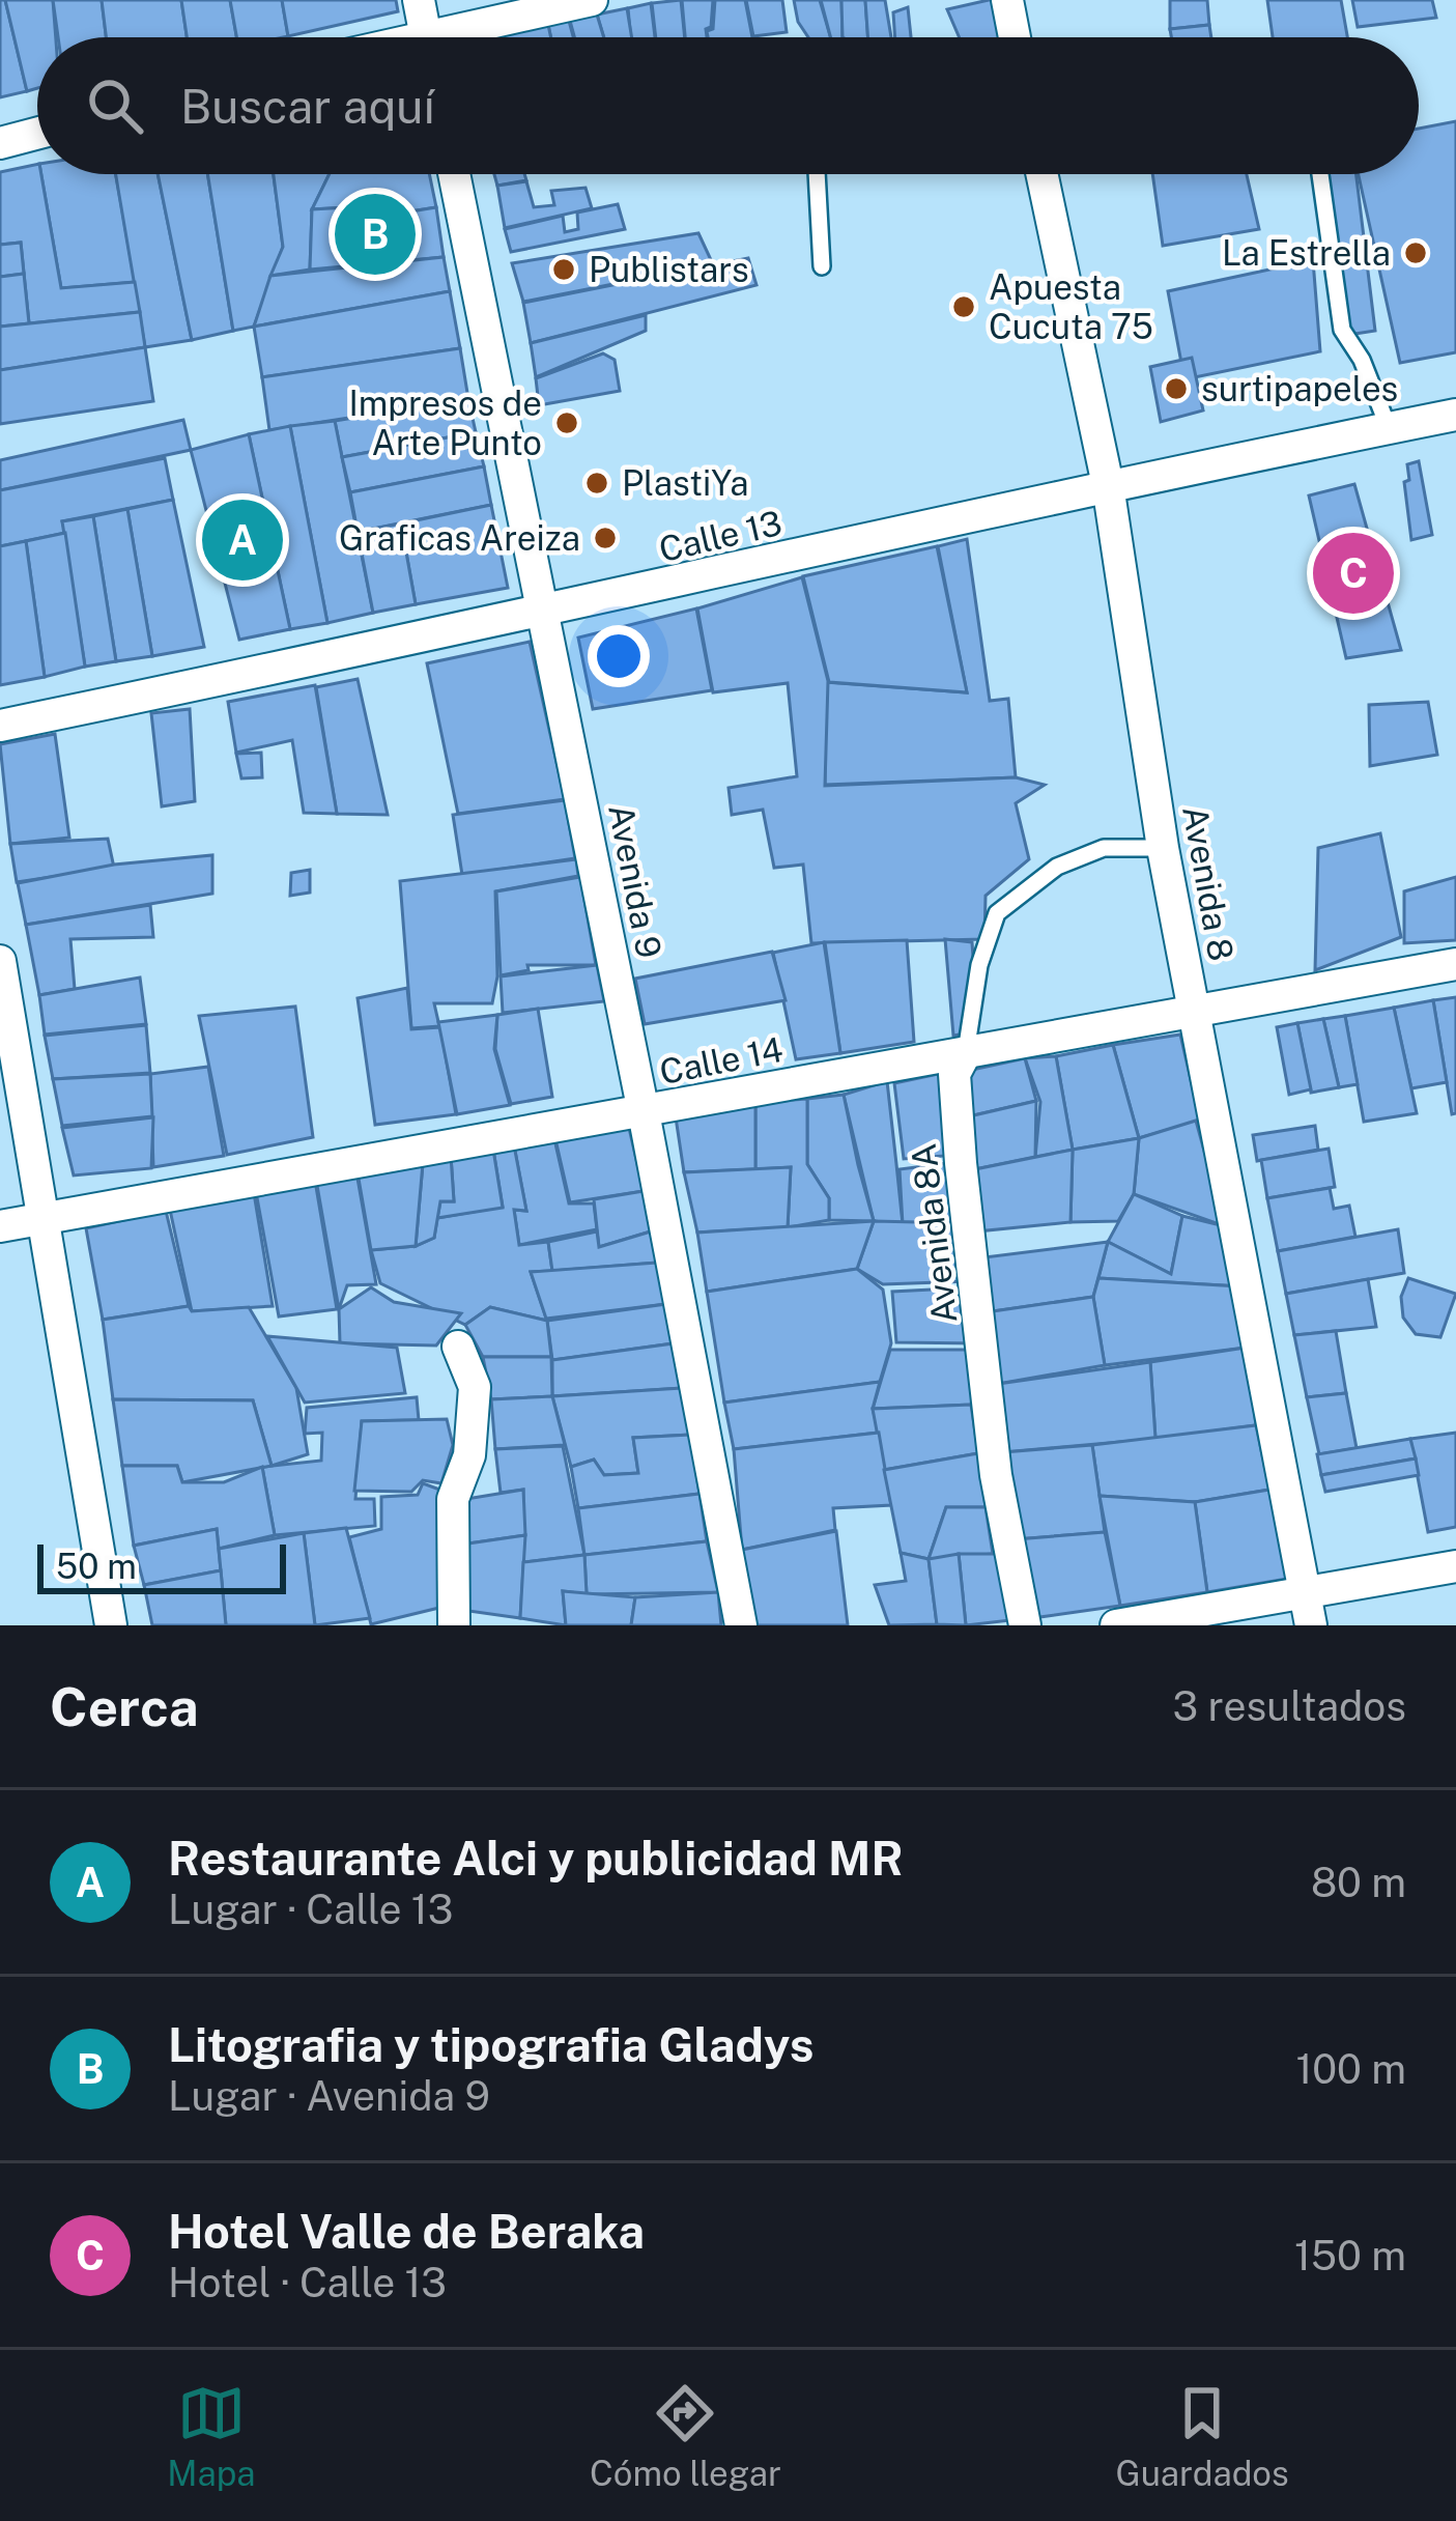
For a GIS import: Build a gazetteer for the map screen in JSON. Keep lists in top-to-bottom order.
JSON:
{
  "streets": {
    "street": [
      "Calle 13",
      "Avenida 9",
      "Avenida 8",
      "Calle 14",
      "Avenida 8A"
    ]
  },
  "crossings": [
    ["Calle 13", "Avenida 9"],
    ["Calle 13", "Avenida 8"],
    ["Avenida 9", "Calle 14"],
    ["Avenida 8", "Calle 14"],
    ["Avenida 8", "Avenida 8A"],
    ["Calle 14", "Avenida 8A"]
  ],
  "places": [
    "La Estrella",
    "Publistars",
    "Apuesta Cucuta 75",
    "surtipapeles",
    "Impresos de Arte Punto",
    "PlastiYa",
    "Graficas Areiza"
  ],
  "scale_bar": "50 m",
  "page": {
    "search": "Buscar aquí",
    "pins": ["B", "A", "C"],
    "scale": "50 m",
    "heading": ["Cerca", "3 resultados"],
    "list": [
      {
        "mark": "A",
        "name": "Restaurante Alci y publicidad MR",
        "note": "Lugar · Calle 13",
        "value": "80 m"
      },
      {
        "mark": "B",
        "name": "Litografia y tipografia Gladys",
        "note": "Lugar · Avenida 9",
        "value": "100 m"
      },
      {
        "mark": "C",
        "name": "Hotel Valle de Beraka",
        "note": "Hotel · Calle 13",
        "value": "150 m"
      }
    ],
    "nav": ["Mapa", "Cómo llegar", "Guardados"]
  }
}
